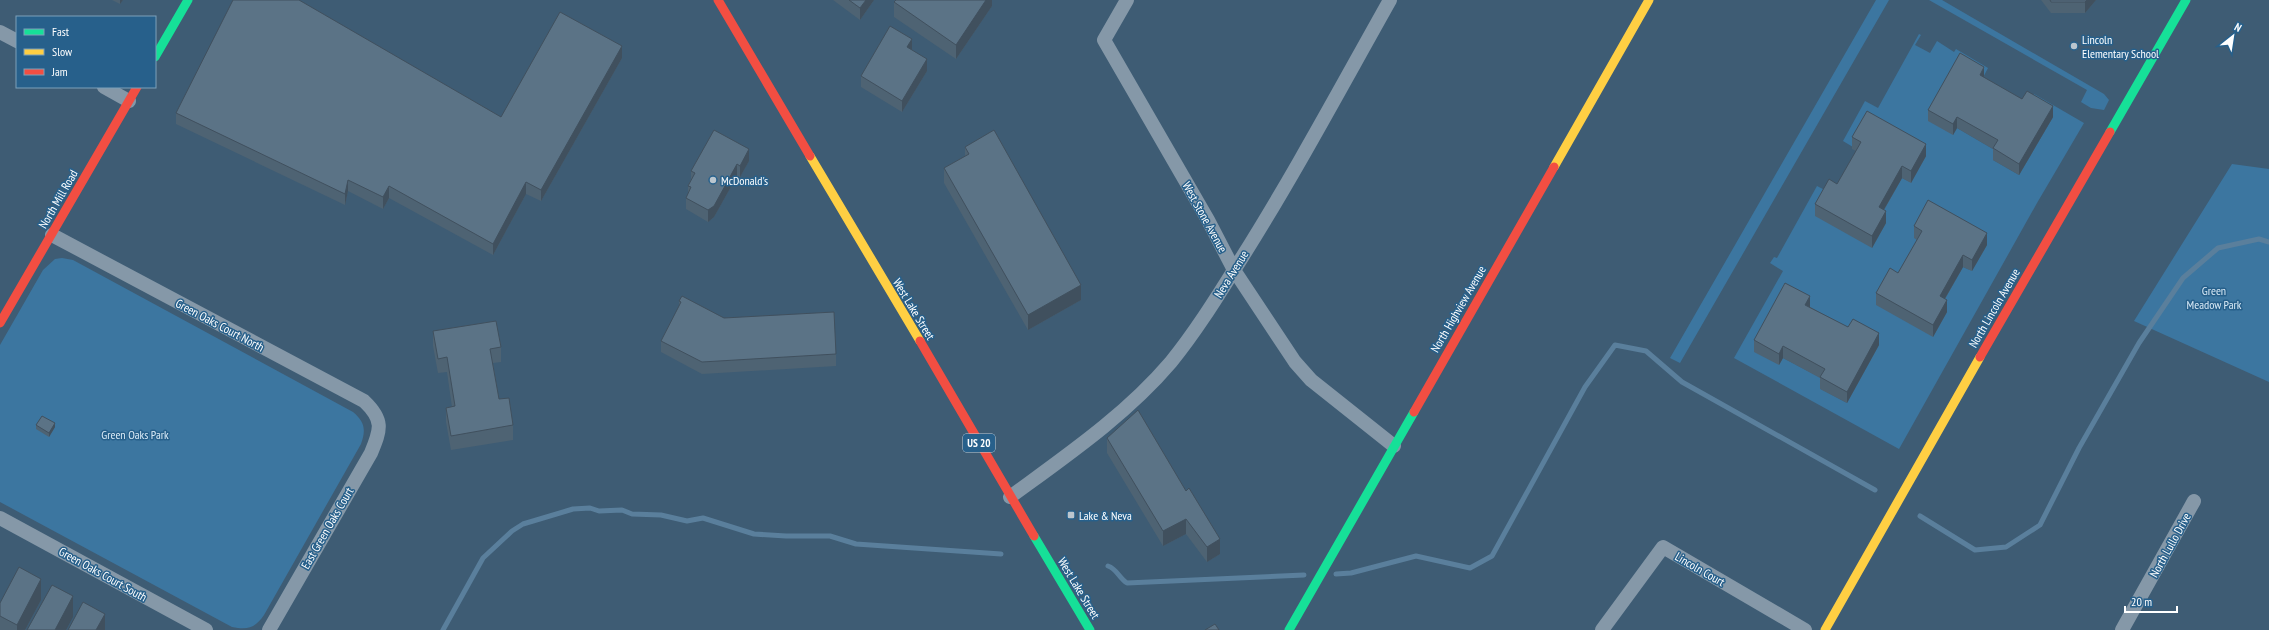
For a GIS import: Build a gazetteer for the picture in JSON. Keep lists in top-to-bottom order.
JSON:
{
  "streets": {
    "street": [
      "North Mill Road",
      "West Stone Avenue",
      "Neva Avenue",
      "North Lincoln Avenue",
      "West Lake Street",
      "North Highview Avenue",
      "Green Oaks Court North",
      "US 20",
      "East Green Oaks Court",
      "North Lullo Drive",
      "Lincoln Court",
      "Green Oaks Court South"
    ]
  },
  "crossings": [
    ["North Mill Road", "Green Oaks Court North"],
    ["West Stone Avenue", "Neva Avenue"],
    ["West Stone Avenue", "North Highview Avenue"],
    ["Neva Avenue", "West Lake Street"],
    ["Green Oaks Court North", "East Green Oaks Court"]
  ],
  "parks": ["Green Meadow Park", "Green Oaks Park"],
  "places": {
    "other": ["Lincoln Elementary School", "McDonald's"],
    "transit": ["Lake & Neva"]
  },
  "legend": ["Fast", "Slow", "Jam"],
  "scale_bar": "20 m",
  "north": "top right"
}
